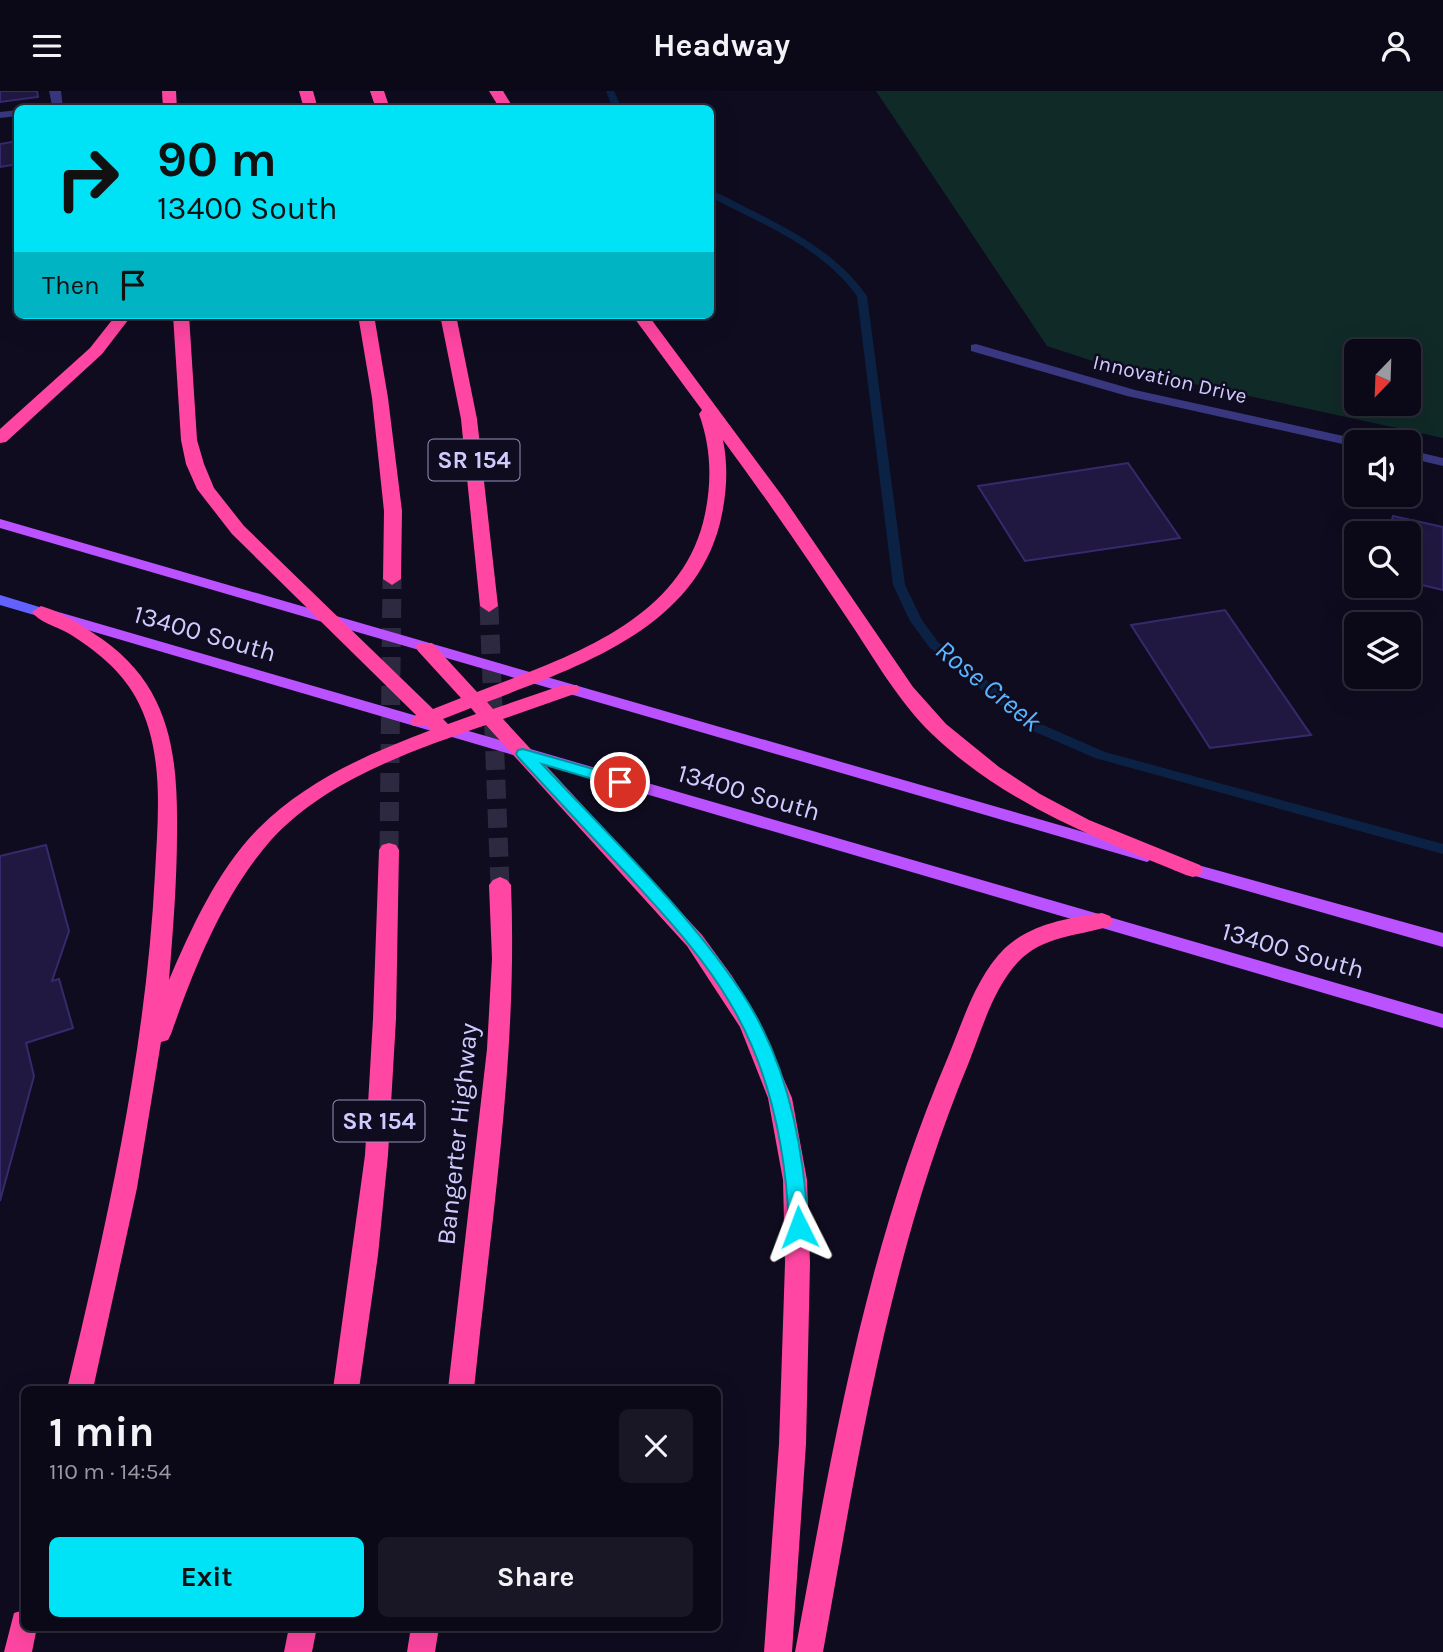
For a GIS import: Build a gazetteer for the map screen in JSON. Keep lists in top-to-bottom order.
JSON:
{
  "streets": {
    "highway": ["SR 154", "Bangerter Highway"],
    "main road": ["13400 South"],
    "street": ["Innovation Drive"]
  },
  "water": ["Rose Creek"],
  "north": "bottom left",
  "page": {
    "header": "Headway",
    "turn": ["90 m", "13400 South"],
    "then": "Then",
    "heading": ["1 min", "110 m · 14:54"],
    "buttons": ["Exit", "Share"]
  }
}
